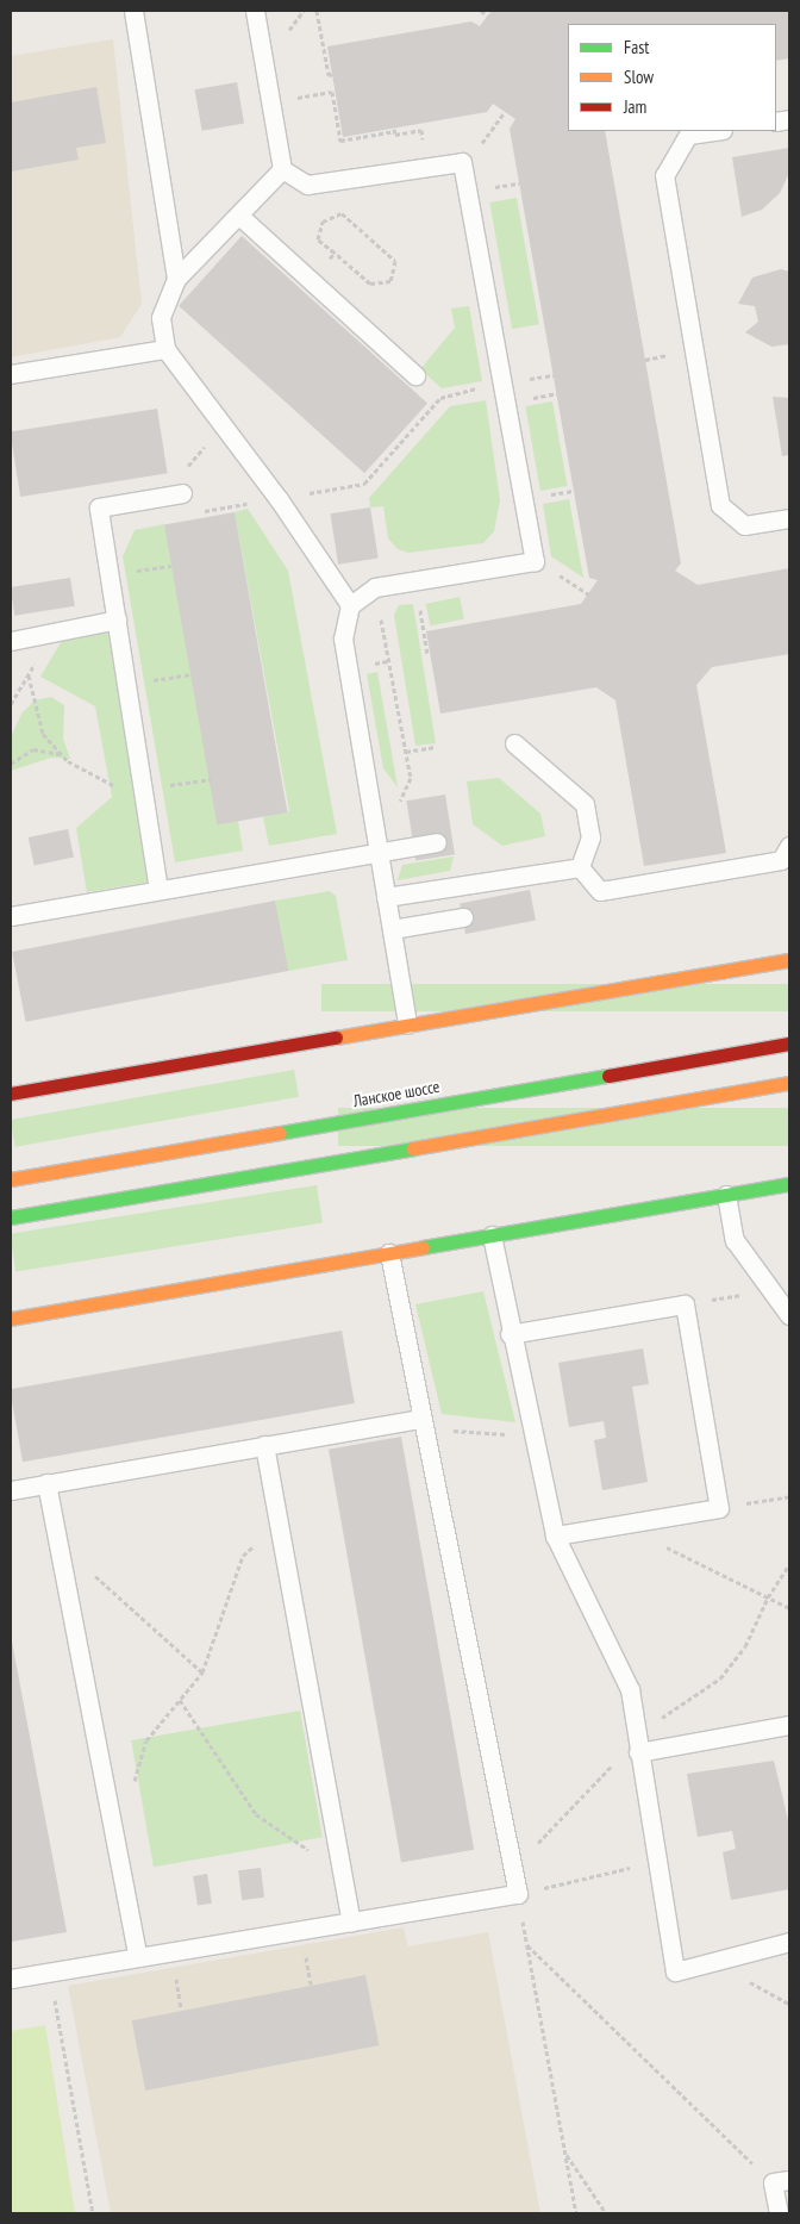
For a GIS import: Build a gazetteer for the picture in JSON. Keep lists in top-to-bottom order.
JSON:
{
  "streets": {
    "street": ["Ланское шоссе"]
  },
  "legend": ["Fast", "Slow", "Jam"]
}
